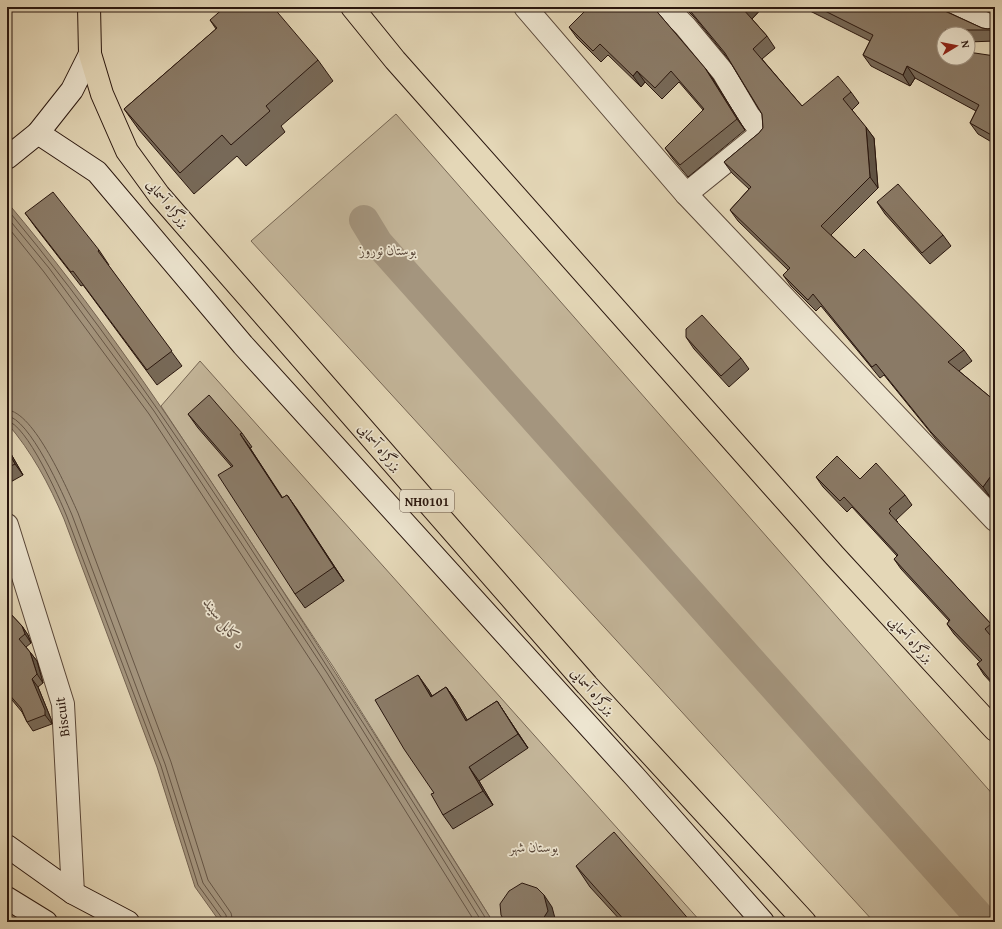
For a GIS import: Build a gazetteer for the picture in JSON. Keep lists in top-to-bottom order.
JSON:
{
  "streets": {
    "highway": ["بزرگراه آسمایی", "NH0101"],
    "main road": ["Biscuit"]
  },
  "water": ["د کابل سيند"],
  "parks": ["بوستان نوروز", "بوستان شهر"],
  "north": "right"
}
